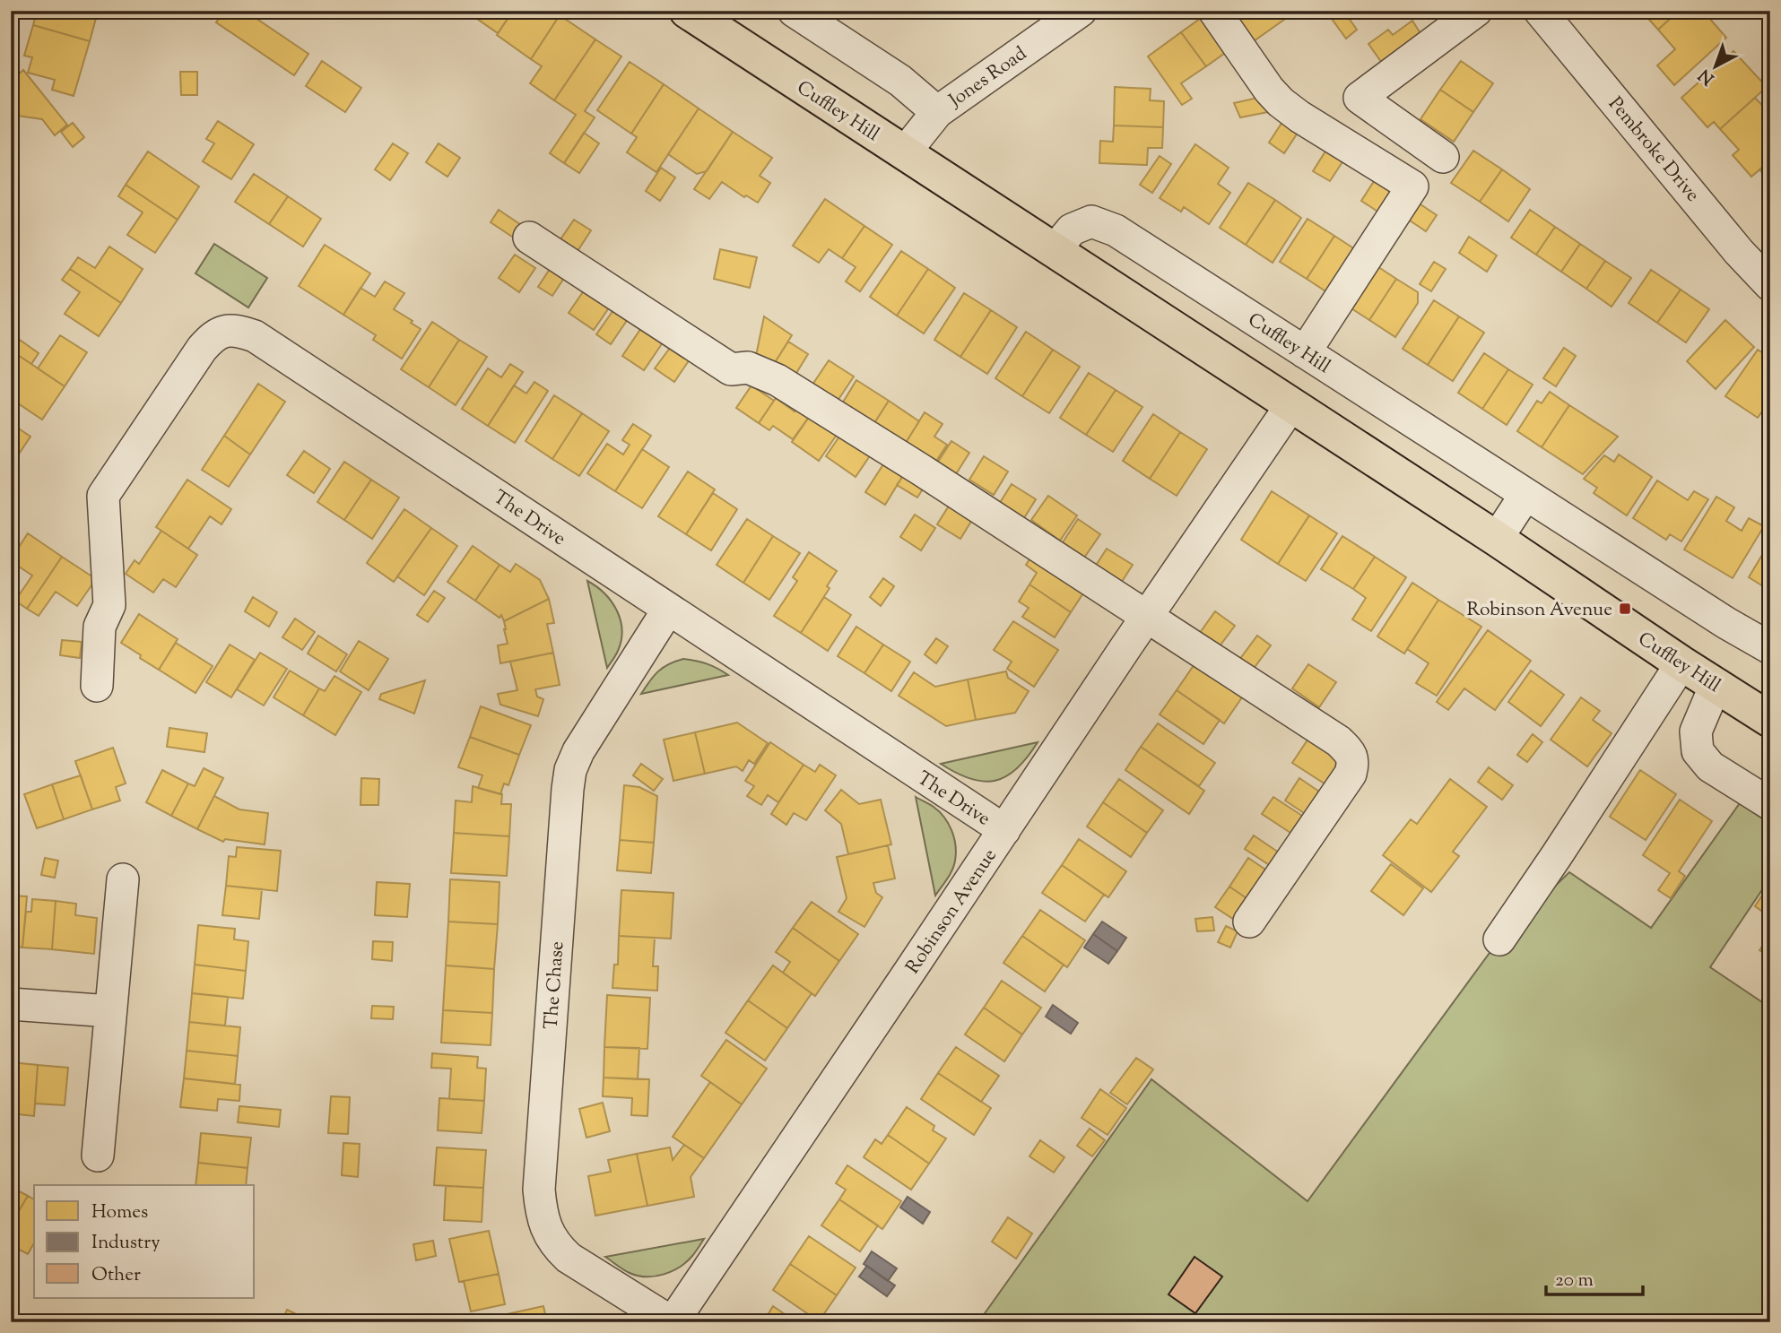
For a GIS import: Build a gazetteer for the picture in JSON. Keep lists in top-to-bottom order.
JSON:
{
  "streets": {
    "main road": ["Cuffley Hill"],
    "street": [
      "Jones Road",
      "Pembroke Drive",
      "The Drive",
      "Robinson Avenue",
      "The Chase"
    ]
  },
  "crossings": [
    ["Jones Road", "Cuffley Hill"],
    ["Cuffley Hill", "Robinson Avenue"],
    ["The Drive", "Robinson Avenue"],
    ["The Drive", "The Chase"],
    ["Robinson Avenue", "The Chase"]
  ],
  "places": {
    "transit": ["Robinson Avenue"]
  },
  "legend": ["Homes", "Industry", "Other"],
  "scale_bar": "20 m",
  "north": "bottom left"
}
